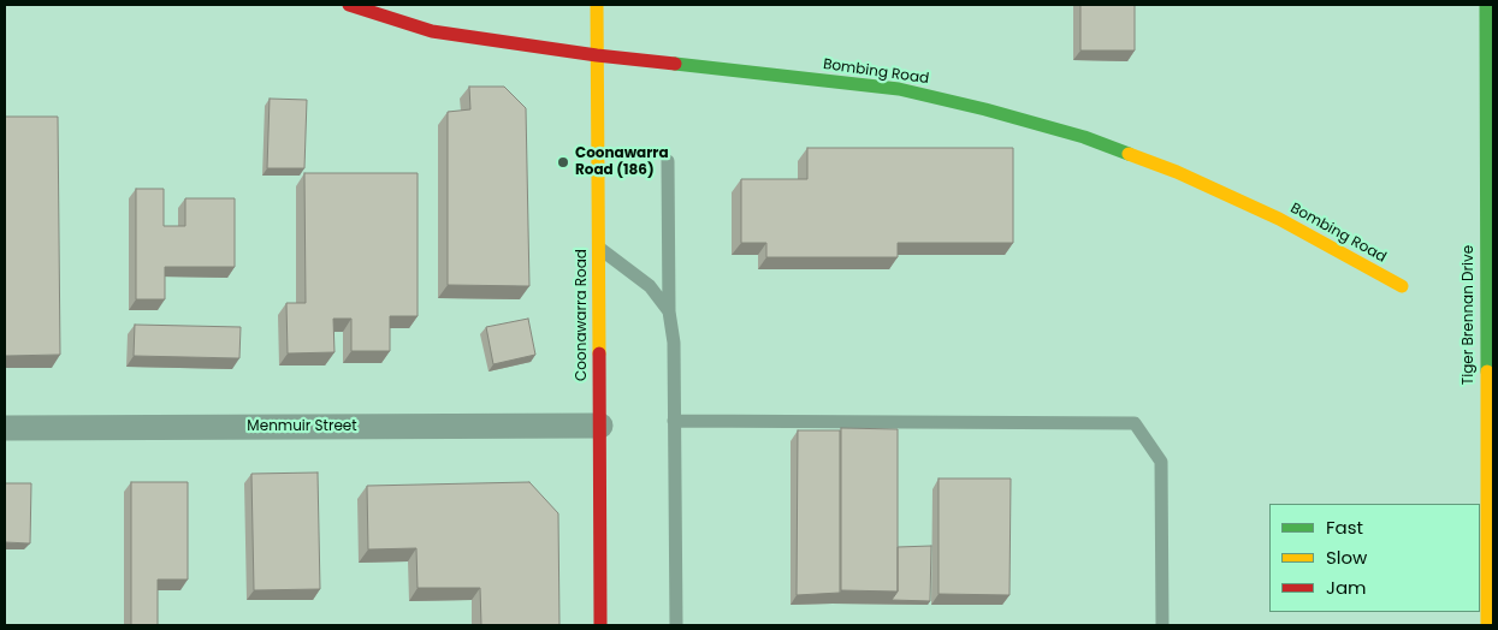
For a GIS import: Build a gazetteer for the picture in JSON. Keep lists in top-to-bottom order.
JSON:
{
  "streets": {
    "street": [
      "Bombing Road",
      "Coonawarra Road",
      "Tiger Brennan Drive",
      "Menmuir Street"
    ]
  },
  "crossings": [
    ["Bombing Road", "Coonawarra Road"],
    ["Coonawarra Road", "Menmuir Street"]
  ],
  "places": ["Coonawarra Road (186)"],
  "legend": ["Fast", "Slow", "Jam"]
}
